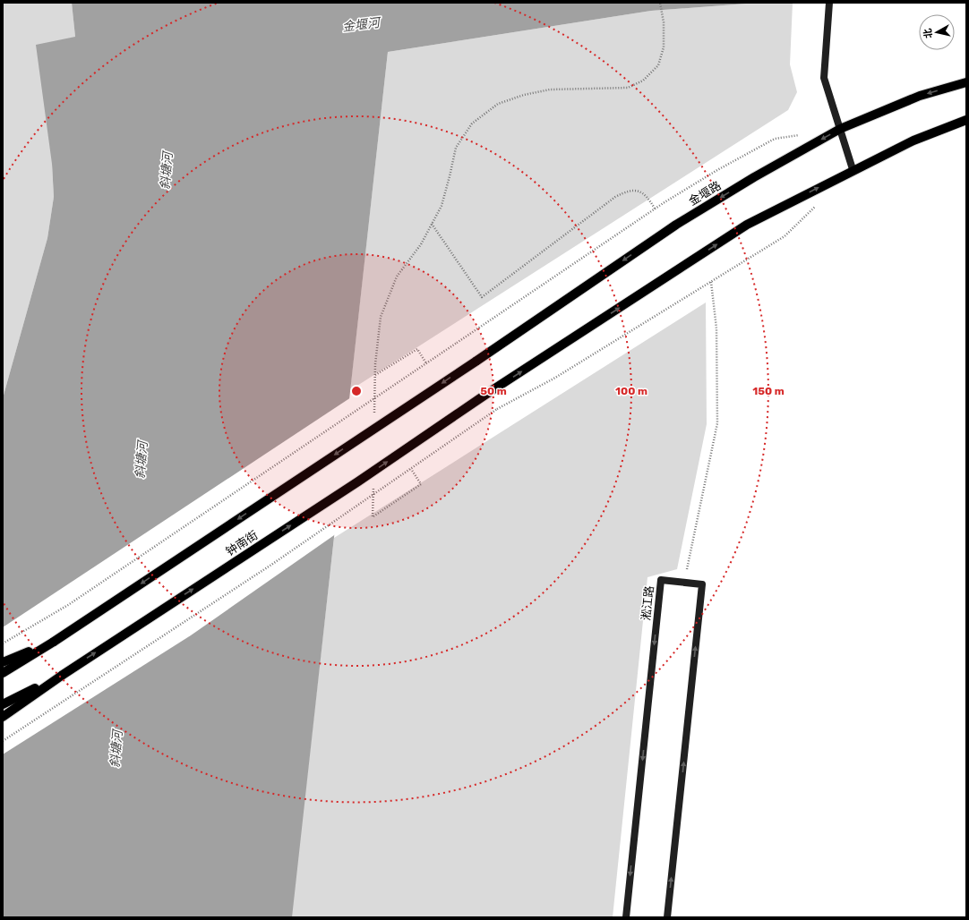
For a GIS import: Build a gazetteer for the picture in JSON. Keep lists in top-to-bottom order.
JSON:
{
  "streets": {
    "main road": ["金堰路", "钟南街"],
    "street": ["淞江路"]
  },
  "crossings": [
    ["金堰路", "钟南街"]
  ],
  "one_way": ["金堰路"],
  "water": ["金堰河", "斜塘河"],
  "north": "left",
  "rings": ["50 m", "100 m", "150 m"]
}
